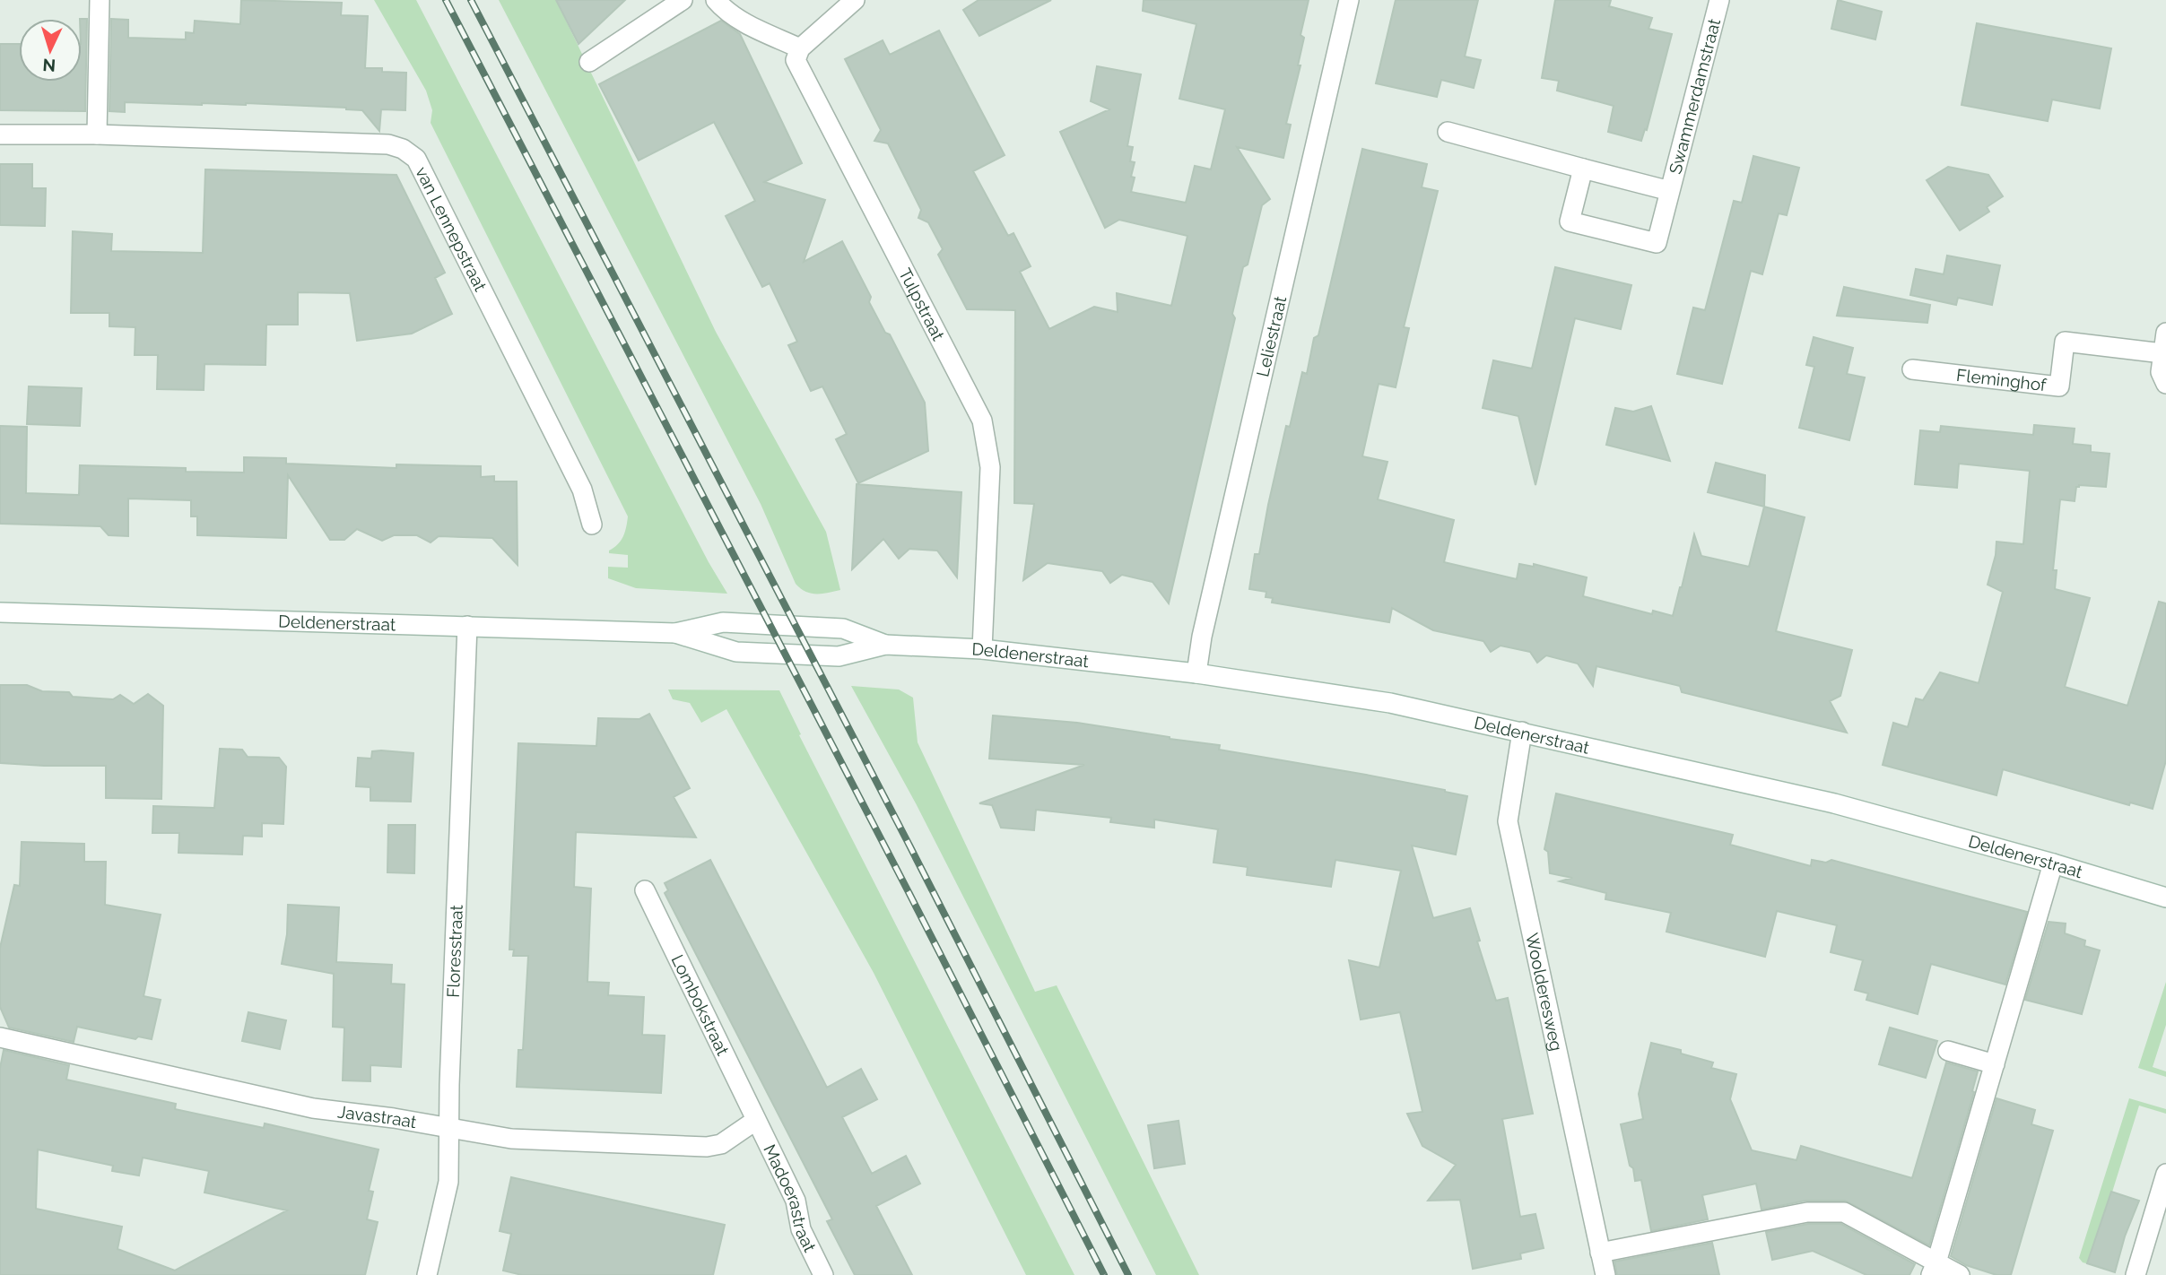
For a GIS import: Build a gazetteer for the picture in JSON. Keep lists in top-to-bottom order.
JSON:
{
  "streets": {
    "street": [
      "Swammerdamstraat",
      "van Lennepstraat",
      "Tulpstraat",
      "Leliestraat",
      "Fleminghof",
      "Deldenerstraat",
      "Floresstraat",
      "Woolderesweg",
      "Lombokstraat",
      "Javastraat",
      "Madoerastraat"
    ]
  },
  "crossings": [
    ["Tulpstraat", "Deldenerstraat"],
    ["Leliestraat", "Deldenerstraat"],
    ["Deldenerstraat", "Floresstraat"],
    ["Deldenerstraat", "Woolderesweg"],
    ["Floresstraat", "Javastraat"],
    ["Lombokstraat", "Javastraat"],
    ["Lombokstraat", "Madoerastraat"],
    ["Javastraat", "Madoerastraat"]
  ],
  "north": "bottom"
}
